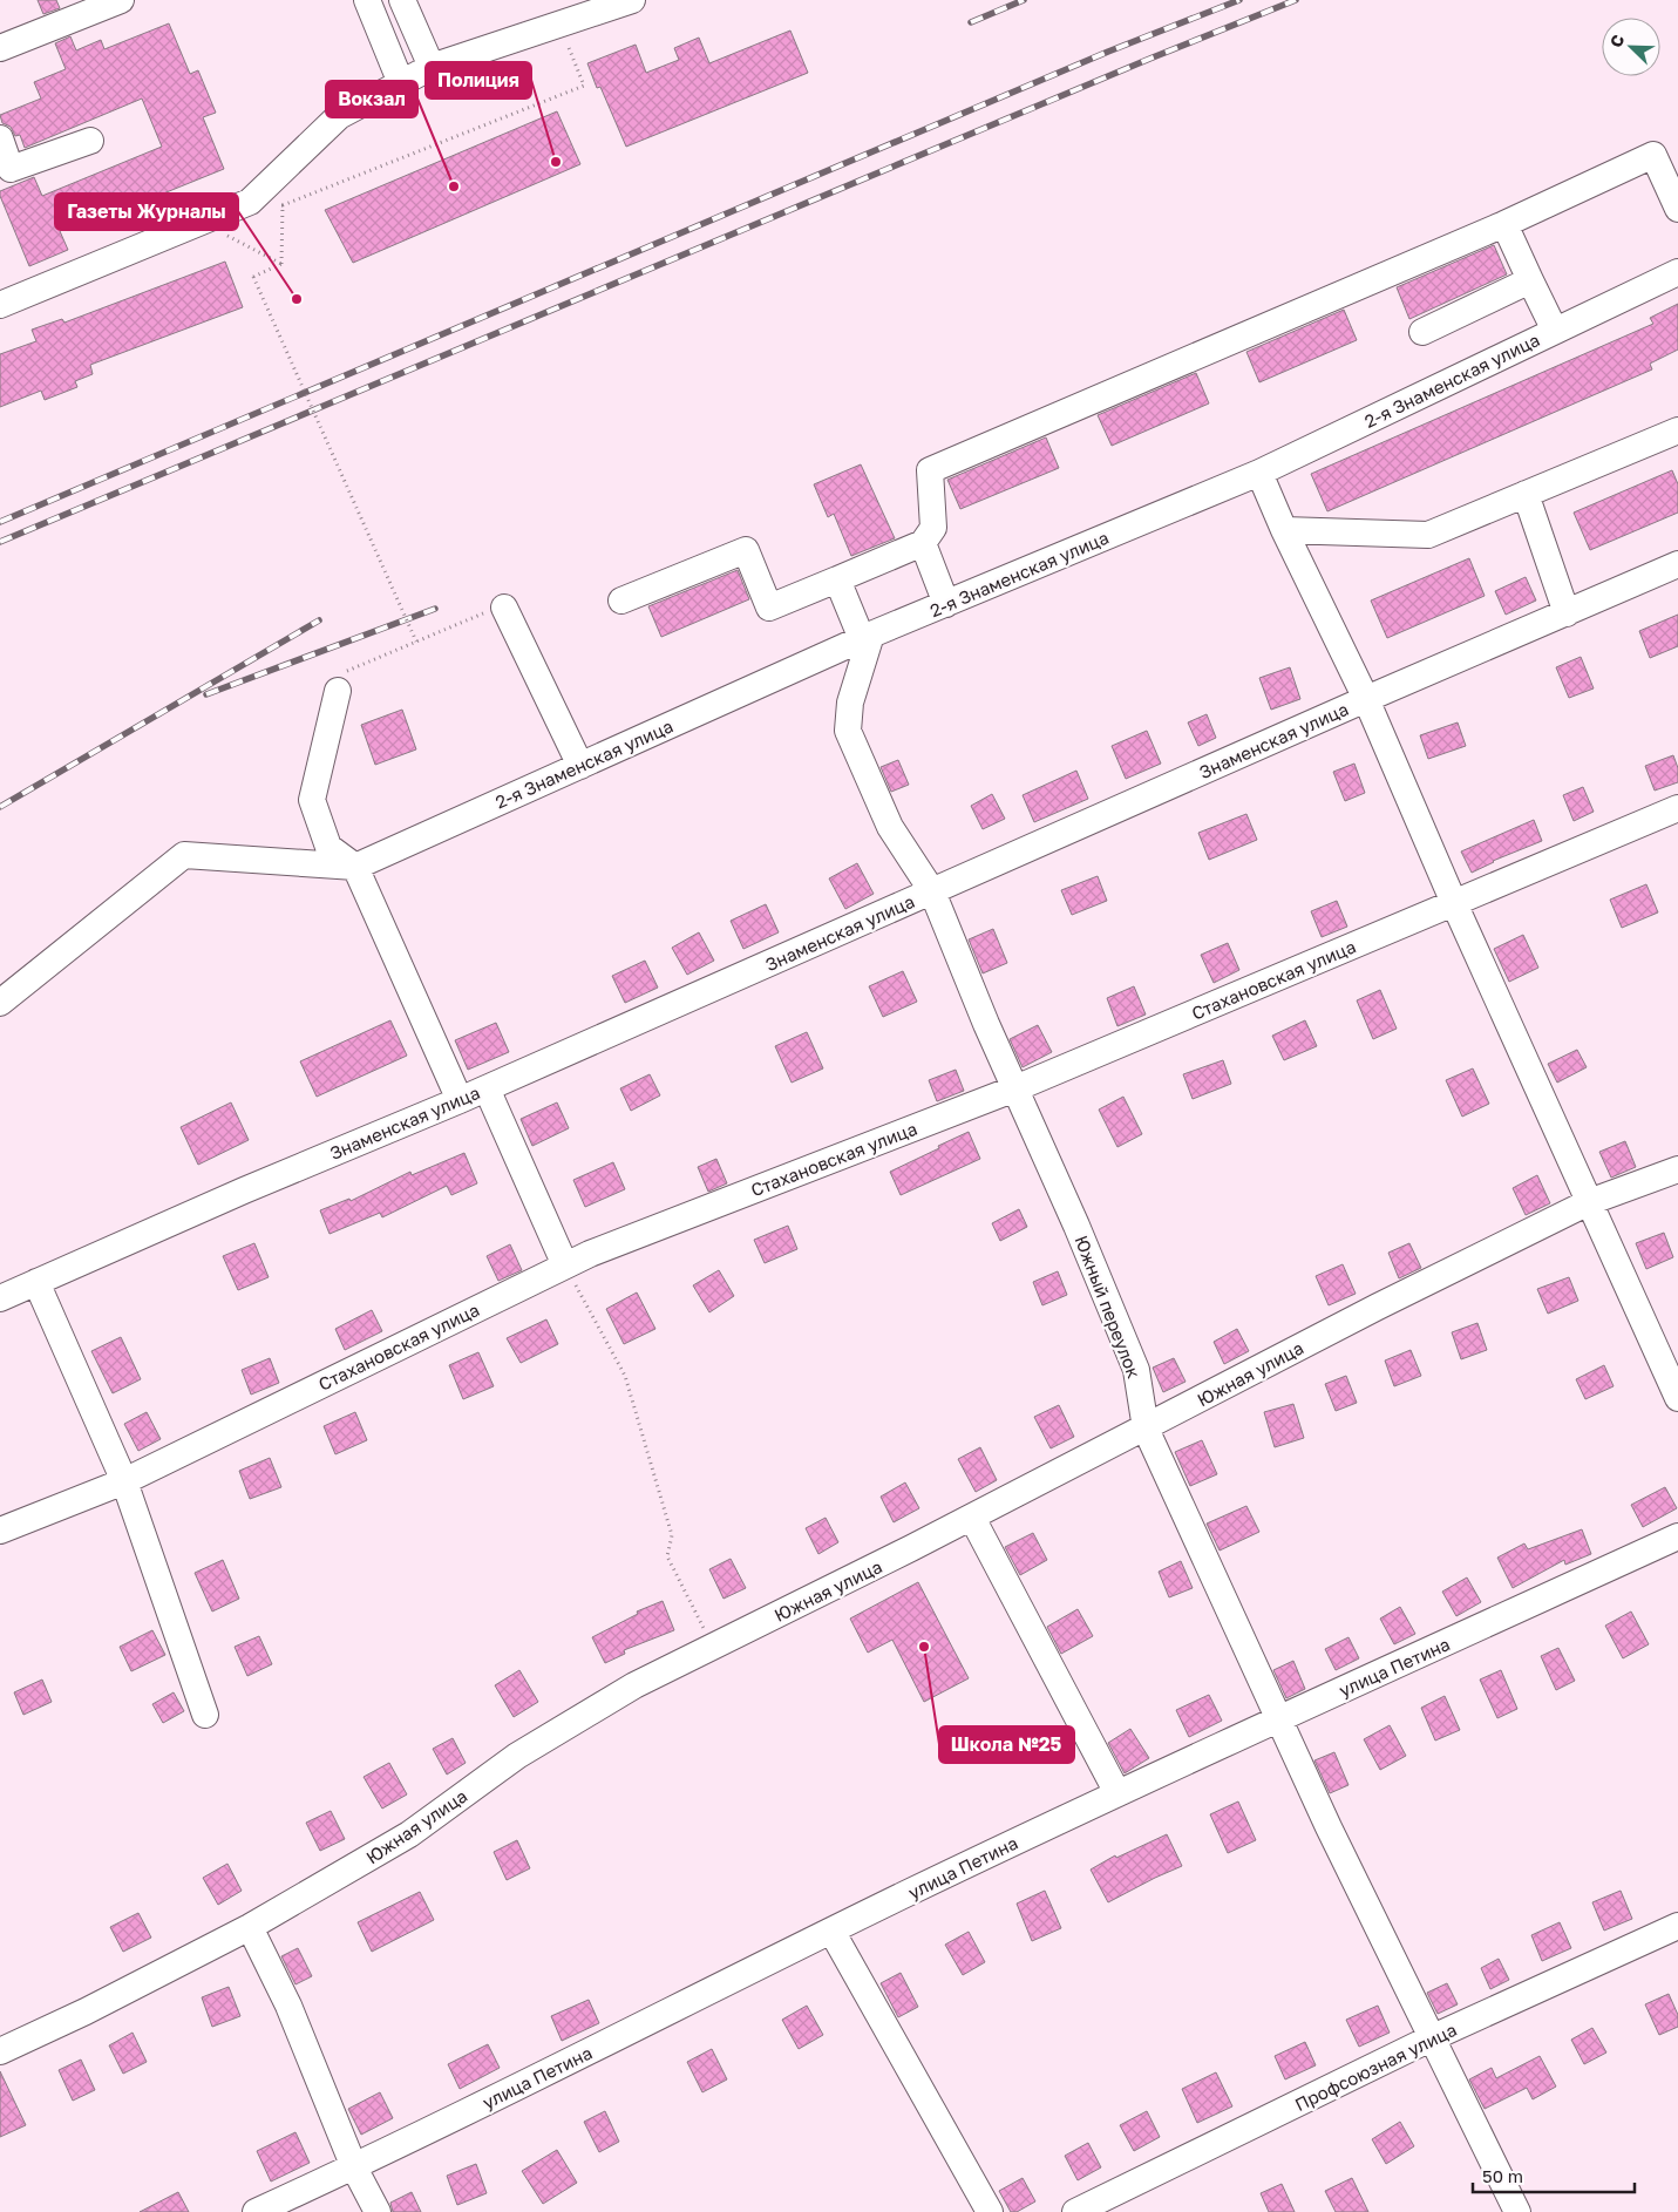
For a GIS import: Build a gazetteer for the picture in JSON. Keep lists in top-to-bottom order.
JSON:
{
  "streets": {
    "street": [
      "2-я Знаменская улица",
      "Знаменская улица",
      "Стахановская улица",
      "Южный переулок",
      "Южная улица",
      "улица Петина",
      "Профсоюзная улица"
    ]
  },
  "crossings": [
    ["2-я Знаменская улица", "Южный переулок"],
    ["Знаменская улица", "Южный переулок"],
    ["Стахановская улица", "Южный переулок"],
    ["Южный переулок", "Южная улица"],
    ["Южный переулок", "улица Петина"],
    ["Южный переулок", "Профсоюзная улица"]
  ],
  "places": [
    "Полиция",
    "Вокзал",
    "Газеты Журналы",
    "Школа №25"
  ],
  "scale_bar": "50 m",
  "north": "top left"
}
